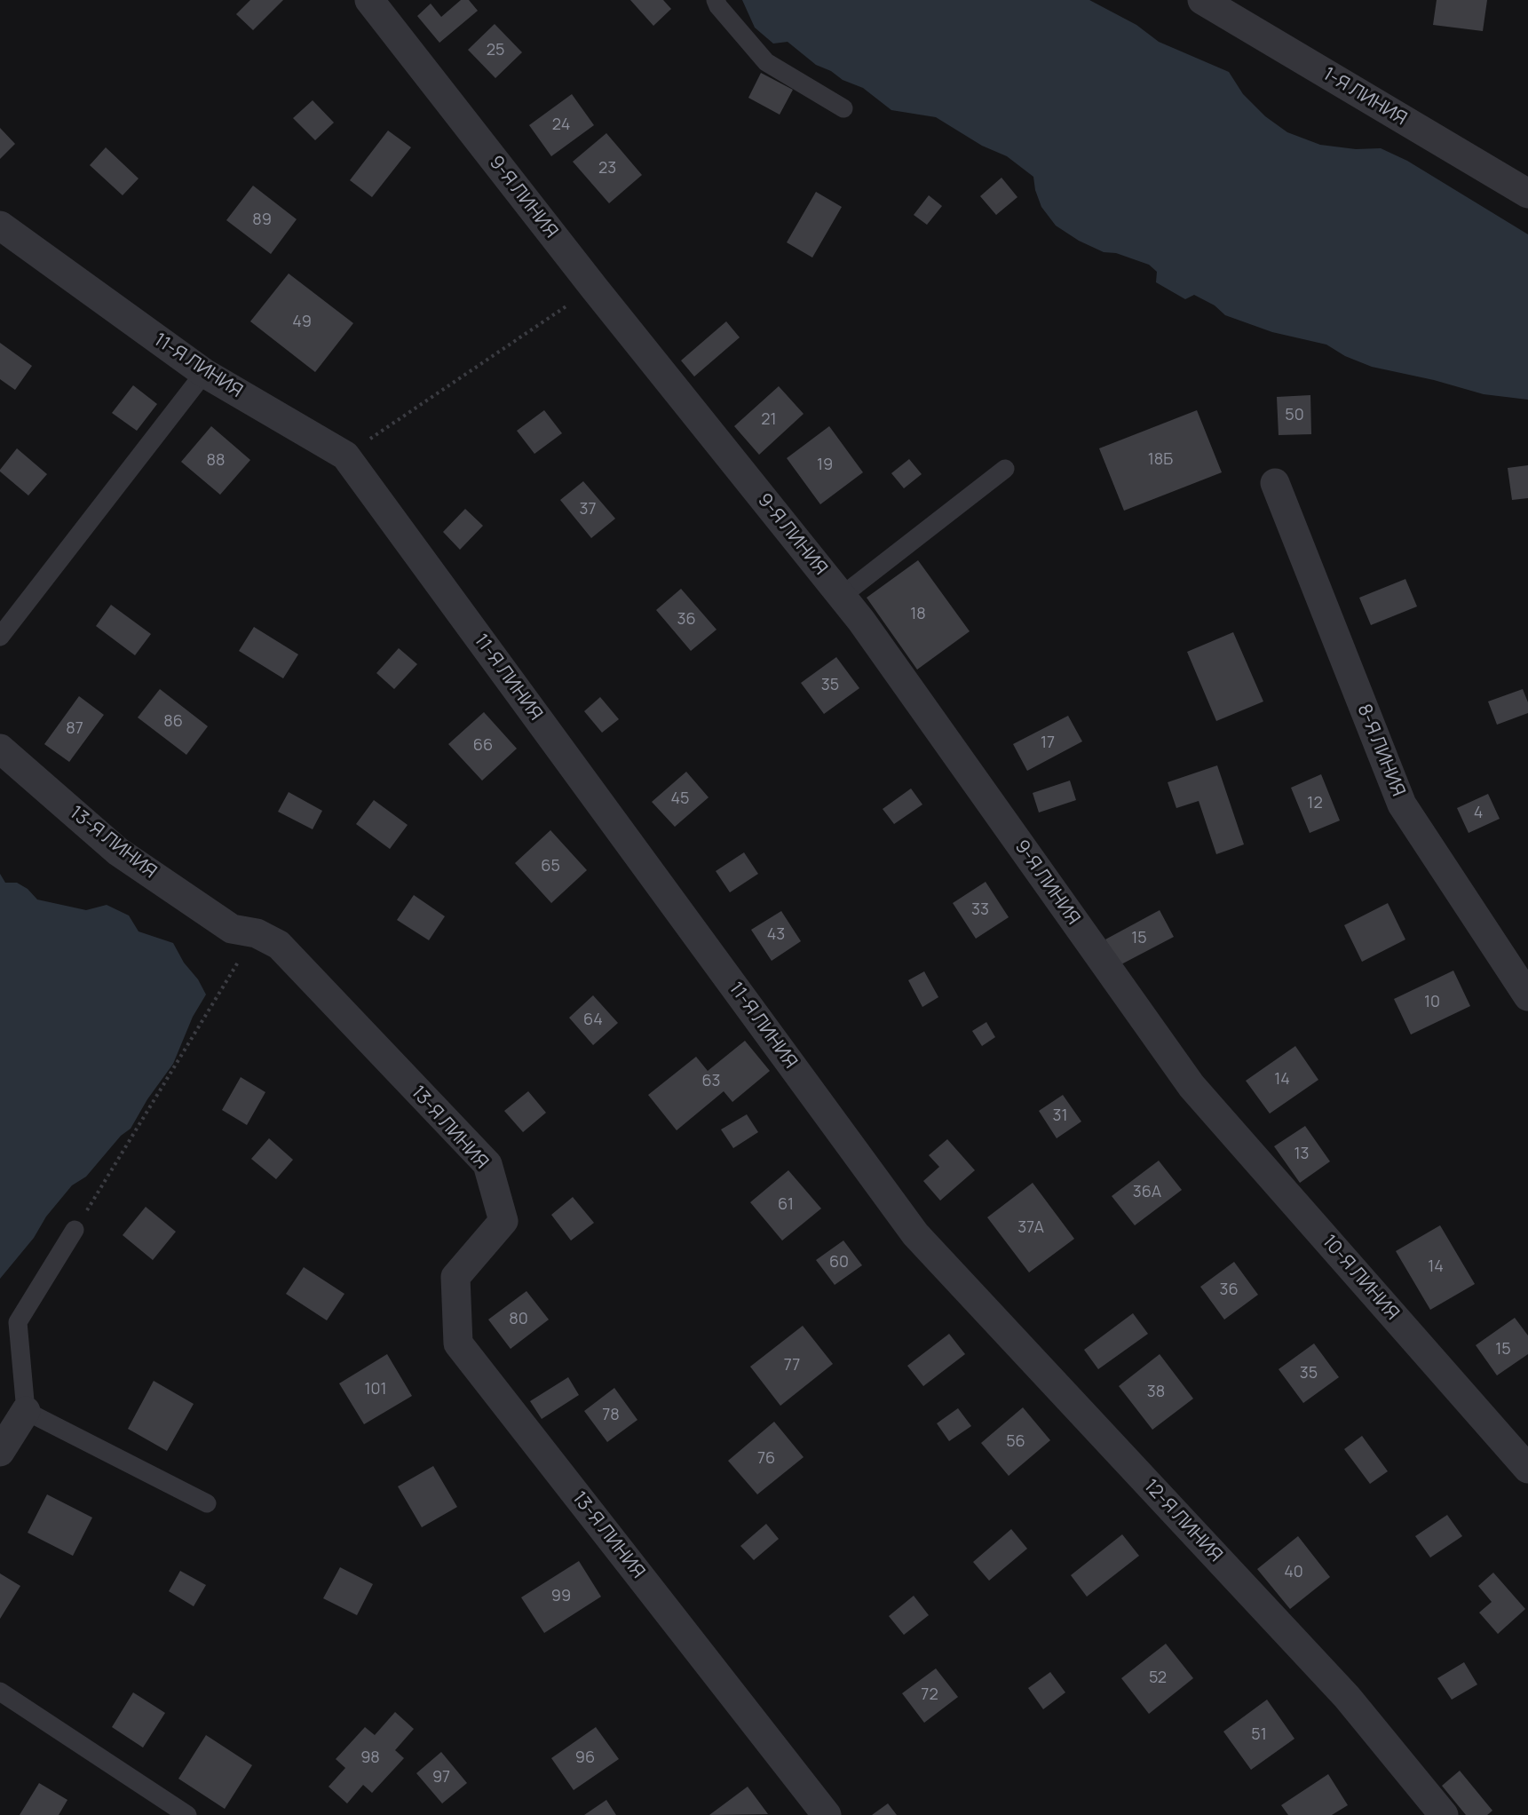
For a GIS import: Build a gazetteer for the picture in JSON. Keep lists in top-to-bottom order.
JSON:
{
  "streets": {
    "street": [
      "1-Я ЛИНИЯ",
      "9-Я ЛИНИЯ",
      "11-Я ЛИНИЯ",
      "8-Я ЛИНИЯ",
      "13-Я ЛИНИЯ",
      "10-Я ЛИНИЯ",
      "12-Я ЛИНИЯ"
    ]
  },
  "crossings": [
    ["9-Я ЛИНИЯ", "10-Я ЛИНИЯ"],
    ["11-Я ЛИНИЯ", "12-Я ЛИНИЯ"]
  ],
  "house_numbers": [
    "25",
    "24",
    "23",
    "89",
    "49",
    "50",
    "21",
    "18Б",
    "88",
    "19",
    "37",
    "18",
    "36",
    "35",
    "86",
    "87",
    "17",
    "66",
    "45",
    "12",
    "4",
    "65",
    "33",
    "43",
    "15",
    "10",
    "64",
    "14",
    "63",
    "31",
    "13",
    "36А",
    "61",
    "37А",
    "60",
    "14",
    "36",
    "80",
    "15",
    "77",
    "35",
    "101",
    "38",
    "78",
    "56",
    "76",
    "40",
    "99",
    "52",
    "72",
    "51",
    "98",
    "96",
    "97"
  ]
}
